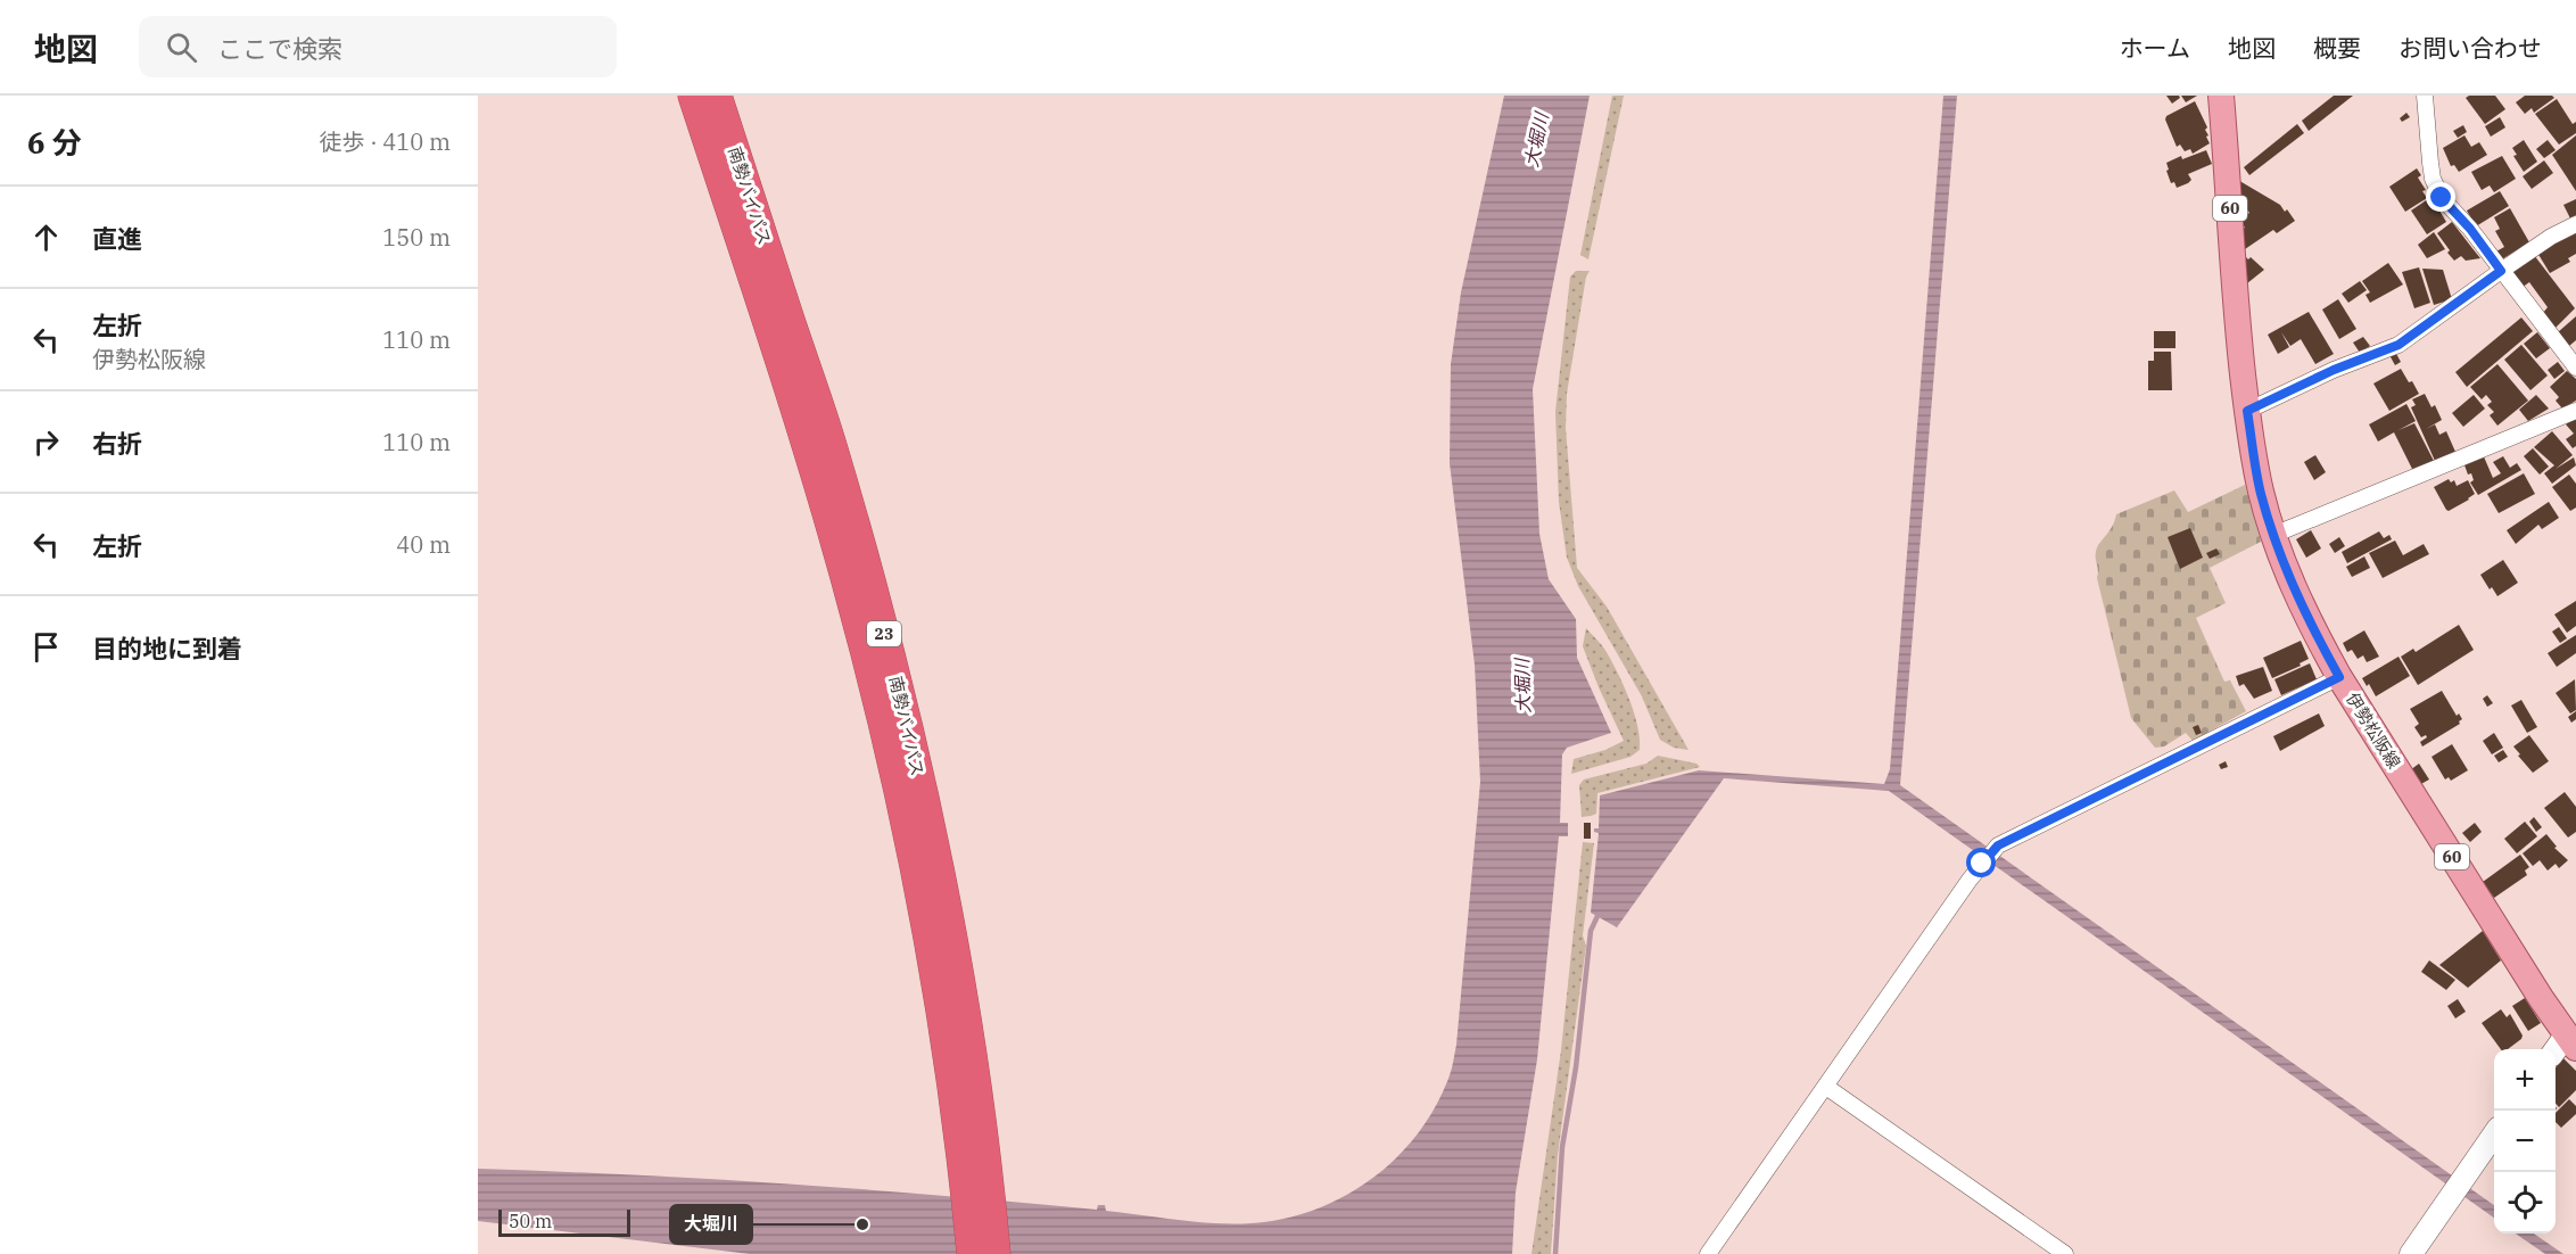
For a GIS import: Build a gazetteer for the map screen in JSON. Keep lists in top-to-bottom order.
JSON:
{
  "streets": {
    "highway": ["南勢バイパス", "23"],
    "main road": ["60", "伊勢松阪線"]
  },
  "water": ["大堀川"],
  "places": ["大堀川"],
  "scale_bar": "50 m",
  "page": {
    "header": "地図",
    "search": "ここで検索",
    "nav": [
      "ホーム",
      "地図",
      "概要",
      "お問い合わせ"
    ],
    "heading": ["6 分", "徒歩 · 410 m"],
    "list": [
      ["直進", "150 m"],
      ["左折", "伊勢松阪線", "110 m"],
      ["右折", "110 m"],
      ["左折", "40 m"],
      "目的地に到着"
    ],
    "map_buttons": ["+", "−"],
    "scale": "50 m"
  }
}
